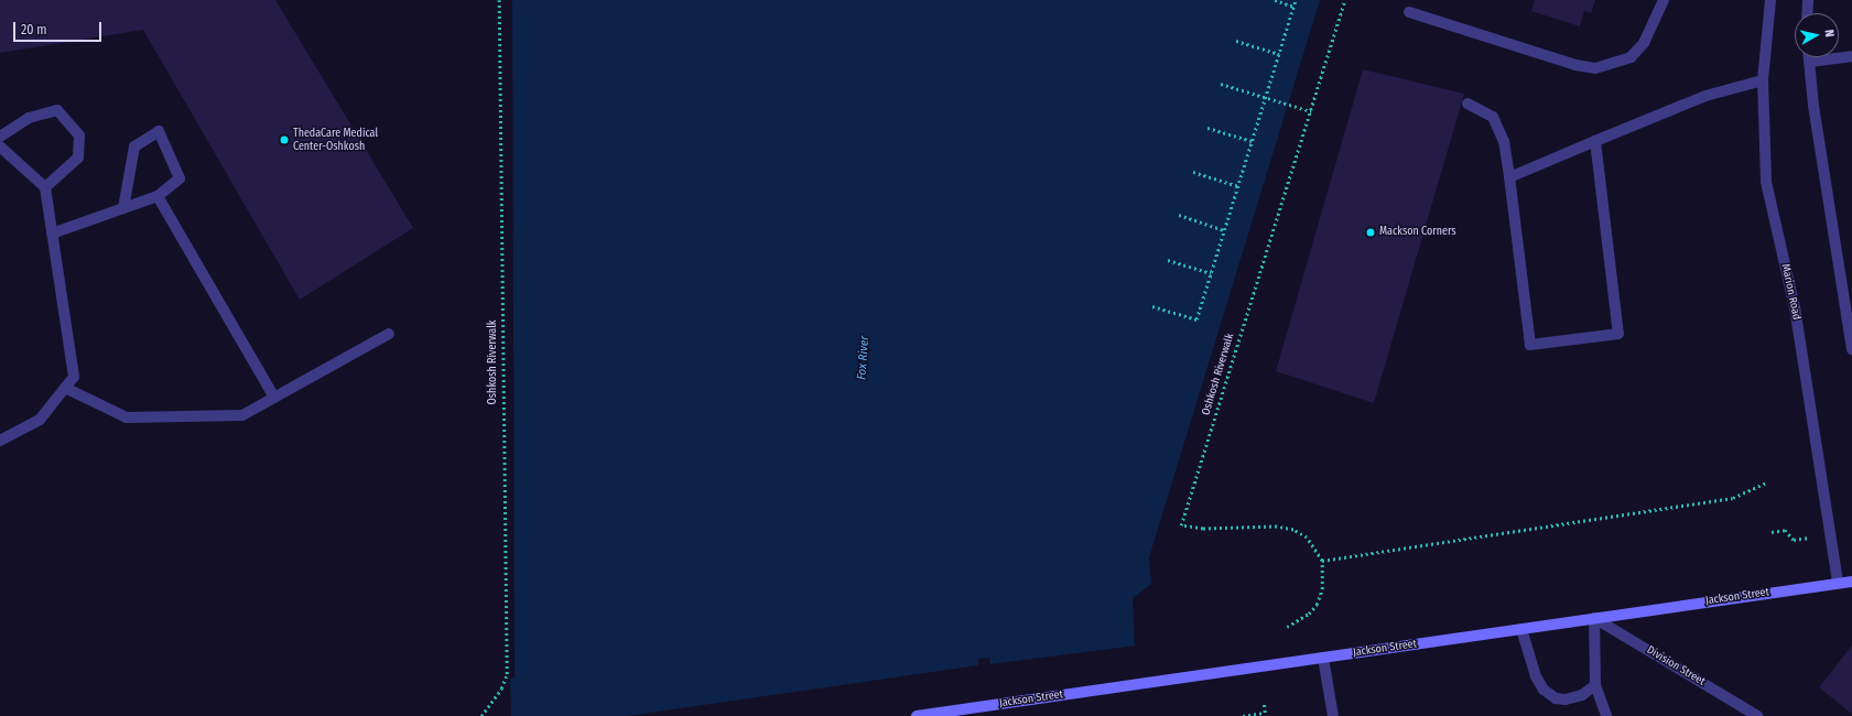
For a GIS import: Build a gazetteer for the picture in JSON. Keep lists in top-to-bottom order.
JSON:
{
  "streets": {
    "main road": ["Jackson Street"],
    "street": ["Marion Road", "Division Street"],
    "path": ["Oshkosh Riverwalk"]
  },
  "crossings": [
    ["Marion Road", "Jackson Street"],
    ["Jackson Street", "Division Street"]
  ],
  "water": ["Fox River"],
  "places": ["ThedaCare Medical Center-Oshkosh", "Mackson Corners"],
  "scale_bar": "20 m",
  "north": "right"
}
